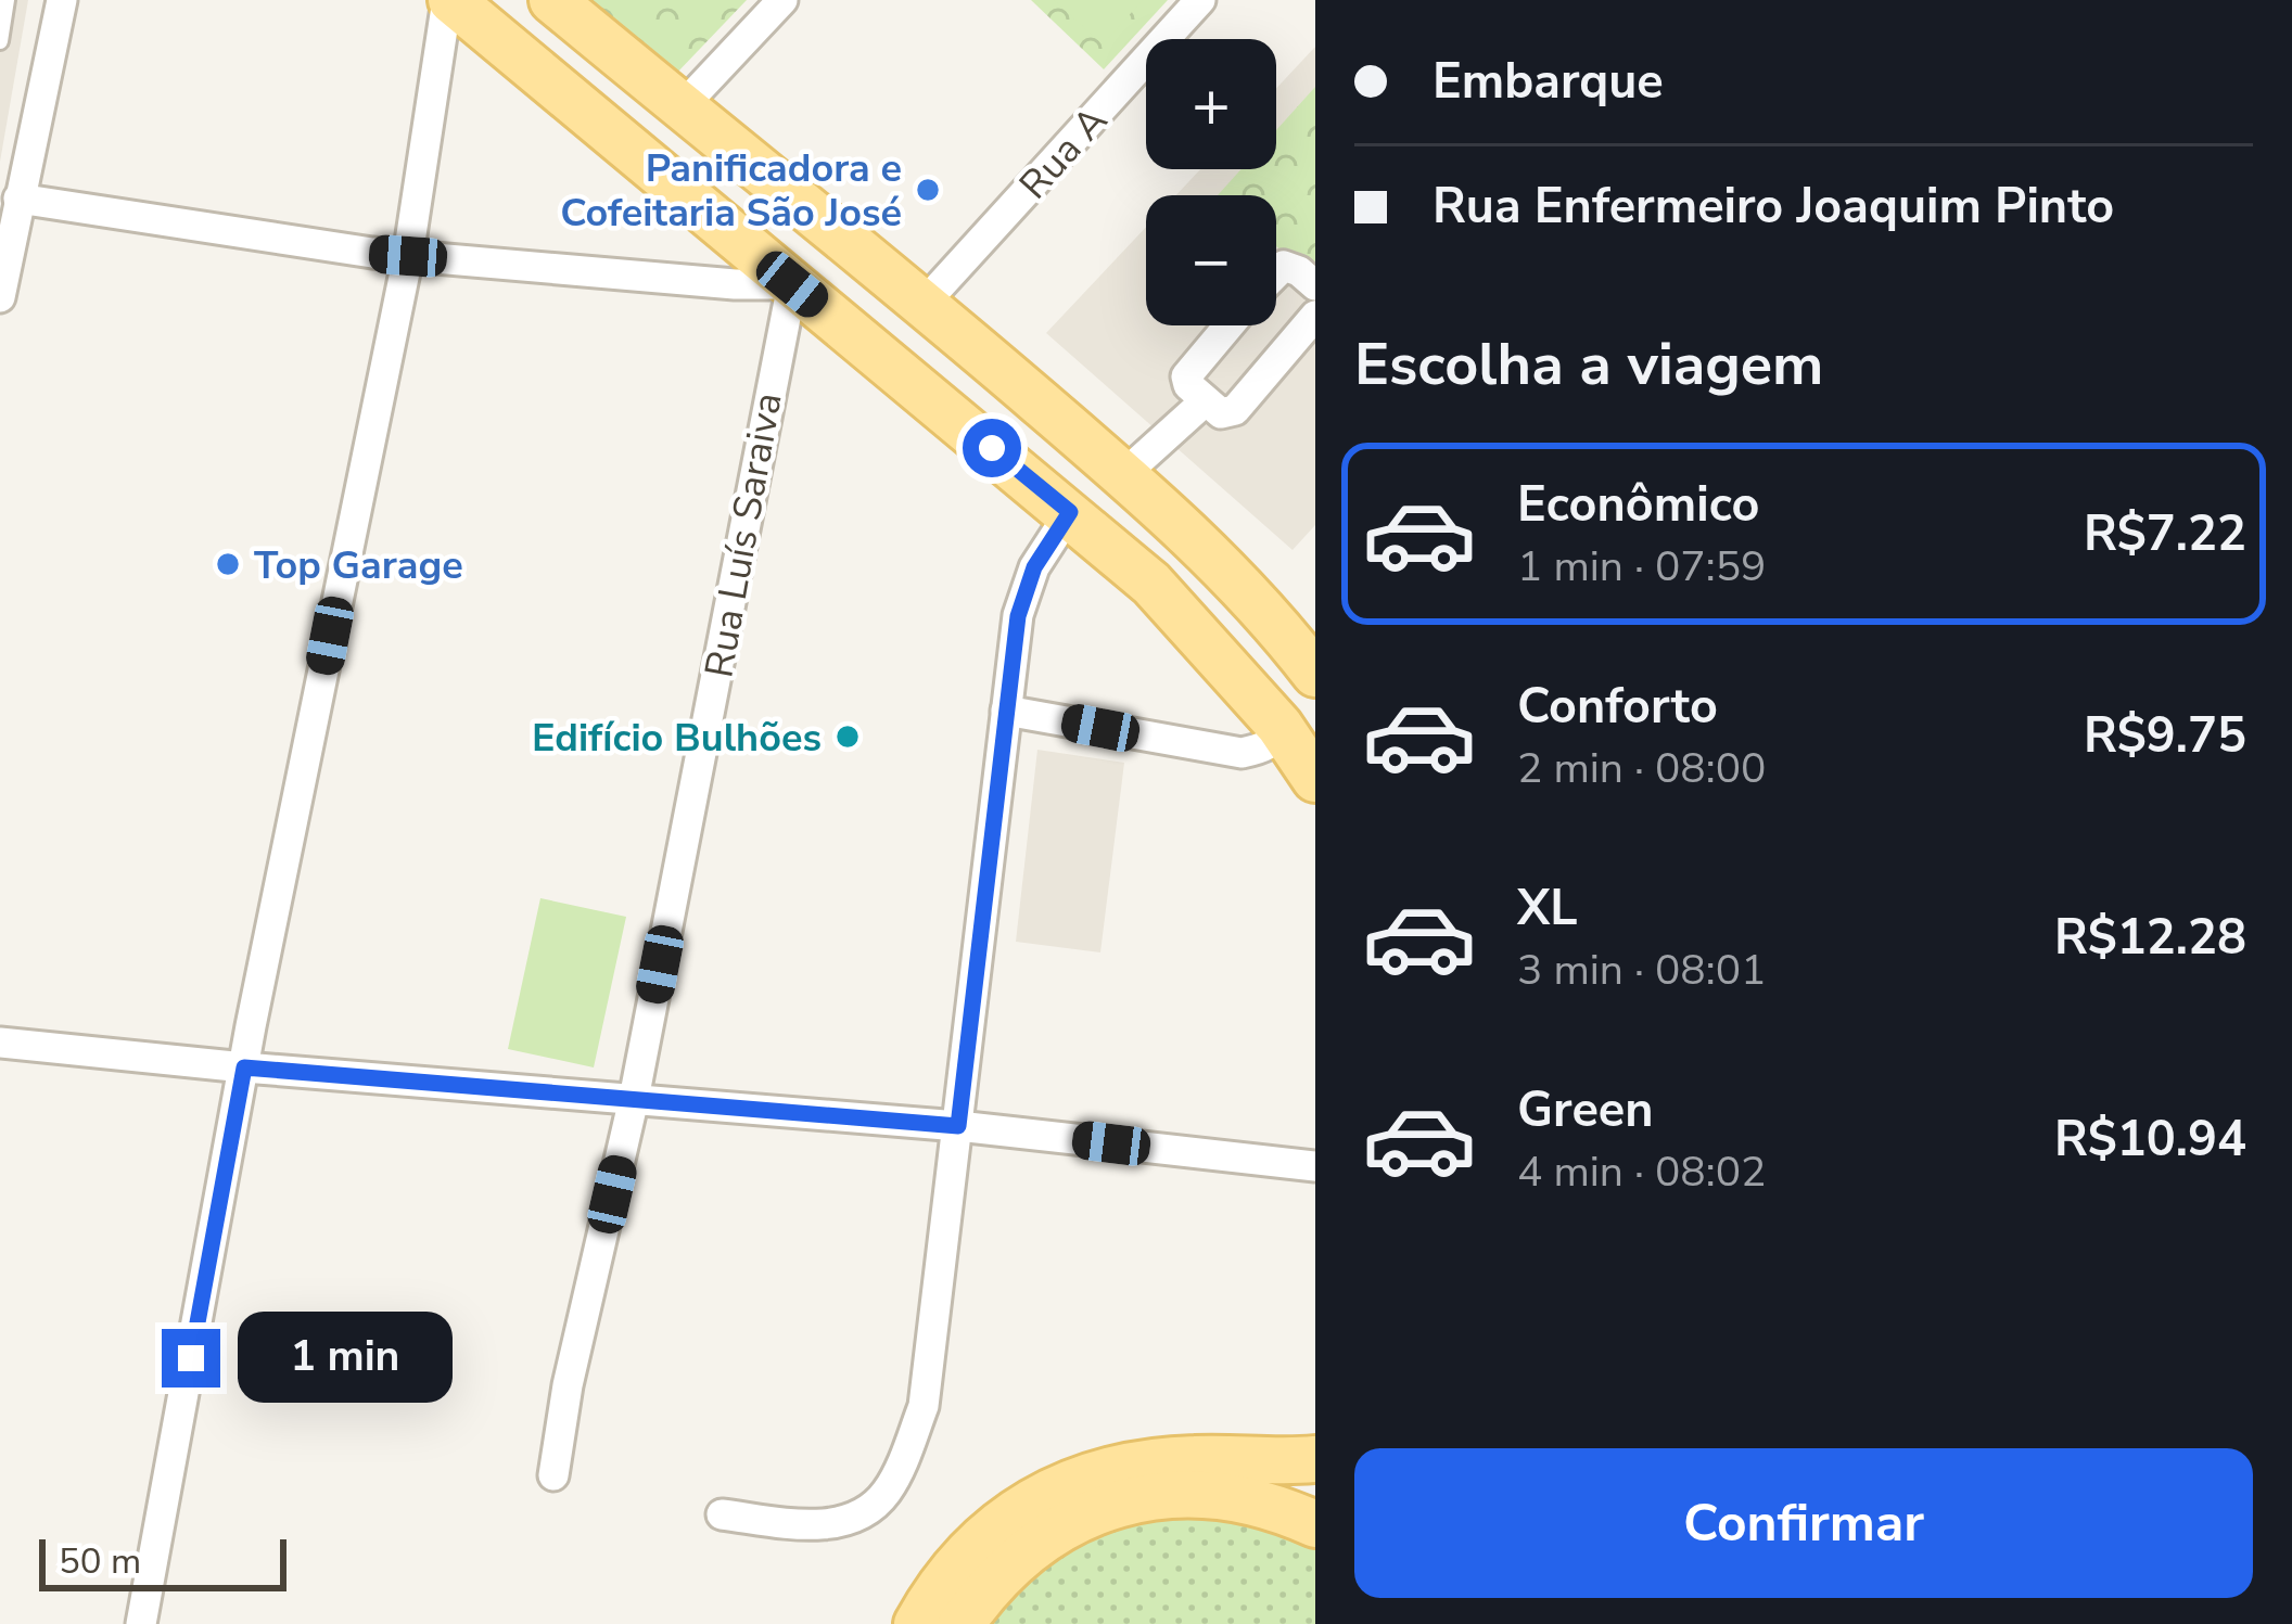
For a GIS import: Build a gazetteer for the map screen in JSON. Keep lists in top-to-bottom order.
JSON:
{
  "streets": {
    "street": ["Rua A", "Rua Luís Saraiva"]
  },
  "places": ["Panificadora e Cofeitaria São José", "Top Garage", "Edifício Bulhões"],
  "scale_bar": "50 m",
  "page": {
    "banner": ["Embarque", "Rua Enfermeiro Joaquim Pinto"],
    "map_buttons": ["+", "−"],
    "heading": "Escolha a viagem",
    "list": [
      {
        "name": "Econômico",
        "note": "1 min · 07:59",
        "value": "R$7.22"
      },
      {
        "name": "Conforto",
        "note": "2 min · 08:00",
        "value": "R$9.75"
      },
      {
        "name": "XL",
        "note": "3 min · 08:01",
        "value": "R$12.28"
      },
      {
        "name": "Green",
        "note": "4 min · 08:02",
        "value": "R$10.94"
      }
    ],
    "bubble": "1 min",
    "buttons": "Confirmar",
    "scale": "50 m"
  }
}
